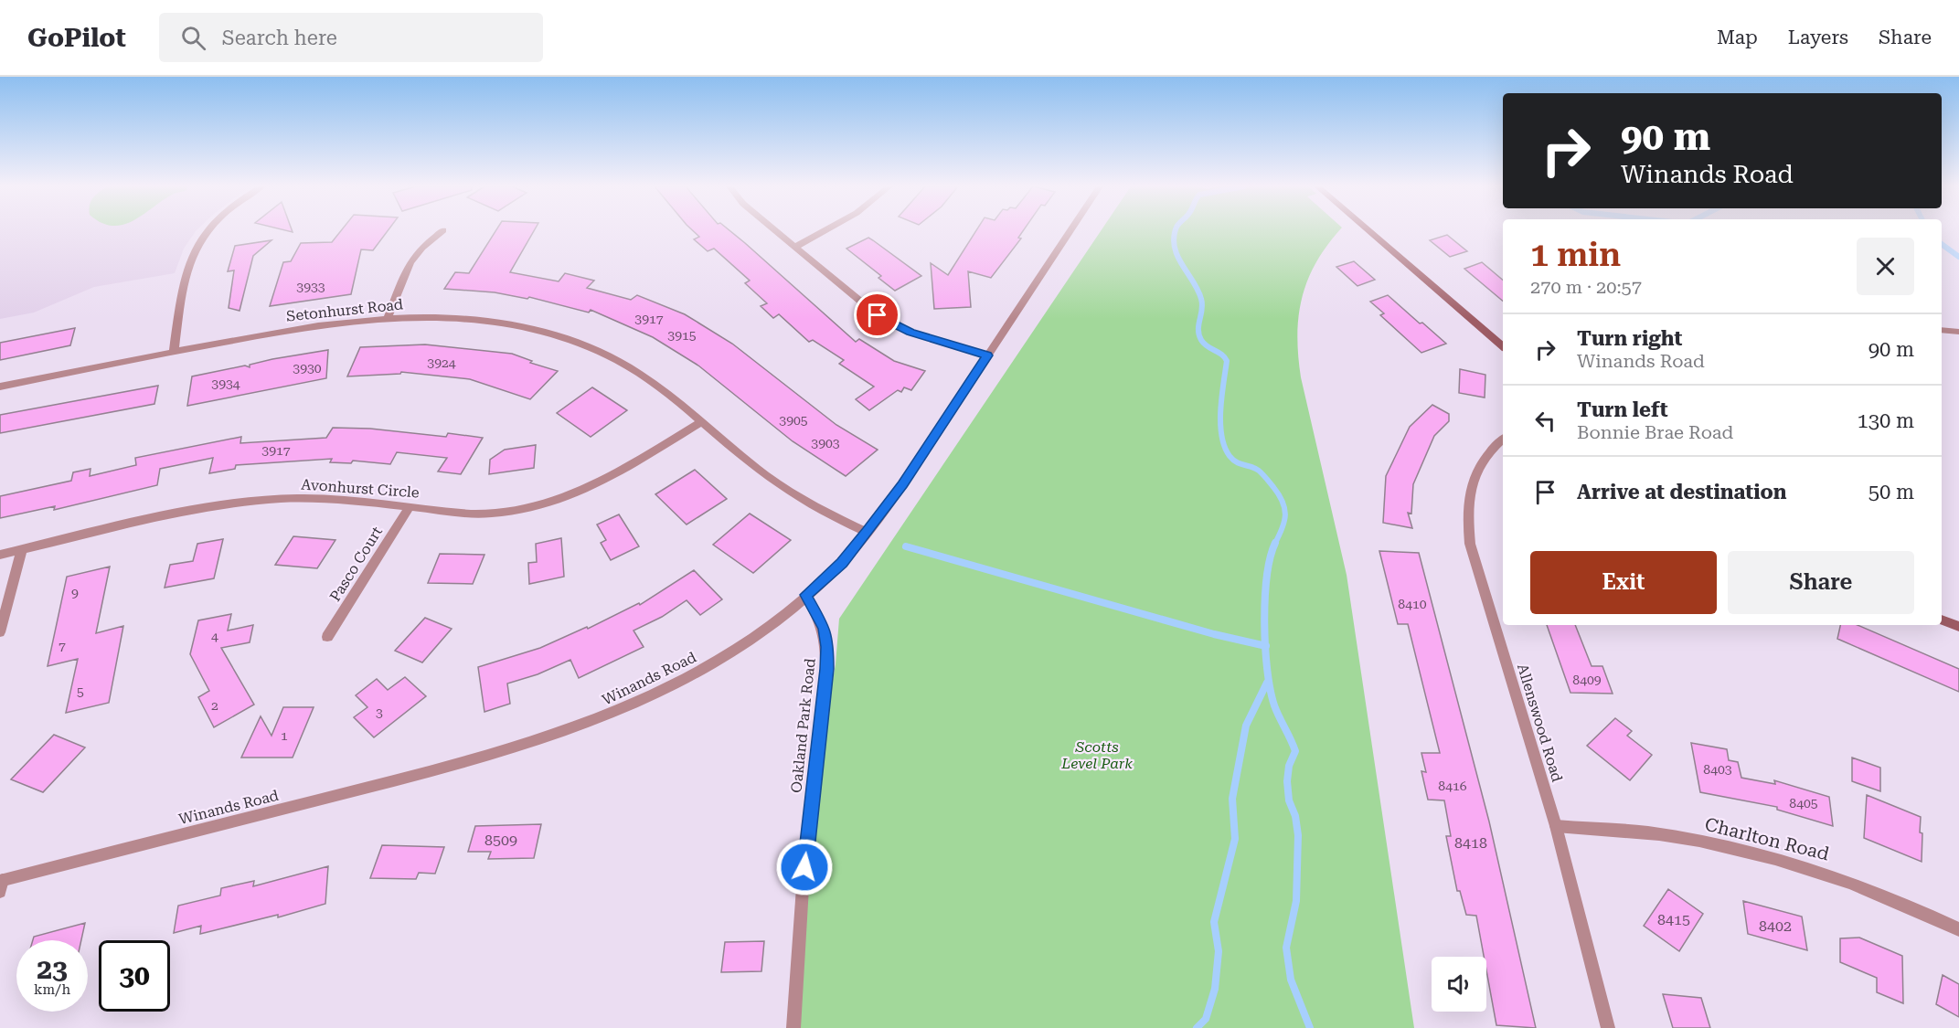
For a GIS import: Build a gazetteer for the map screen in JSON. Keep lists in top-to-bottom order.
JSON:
{
  "streets": {
    "street": [
      "Setonhurst Road",
      "Avonhurst Circle",
      "Pasco Court",
      "Winands Road",
      "Allenswood Road",
      "Oakland Park Road",
      "Charlton Road"
    ]
  },
  "crossings": [
    ["Setonhurst Road", "Avonhurst Circle"],
    ["Setonhurst Road", "Winands Road"],
    ["Avonhurst Circle", "Pasco Court"],
    ["Winands Road", "Oakland Park Road"],
    ["Allenswood Road", "Charlton Road"]
  ],
  "parks": ["Scotts Level Park"],
  "house_numbers": [
    "3933",
    "3917",
    "3915",
    "3924",
    "3930",
    "3934",
    "3905",
    "3903",
    "3917",
    "9",
    "8410",
    "4",
    "7",
    "8409",
    "5",
    "2",
    "3",
    "1",
    "8403",
    "8416",
    "8405",
    "8509",
    "8418",
    "8415",
    "8402"
  ],
  "page": {
    "header": "GoPilot",
    "search": "Search here",
    "nav": ["Map", "Layers", "Share"],
    "turn": ["90 m", "Winands Road"],
    "heading": ["1 min", "270 m · 20:57"],
    "list": [
      {
        "name": "Turn right",
        "note": "Winands Road",
        "value": "90 m"
      },
      {
        "name": "Turn left",
        "note": "Bonnie Brae Road",
        "value": "130 m"
      },
      {
        "name": "Arrive at destination",
        "value": "50 m"
      }
    ],
    "buttons": ["Exit", "Share"],
    "speed": "23 km/h",
    "limit": "30"
  }
}
